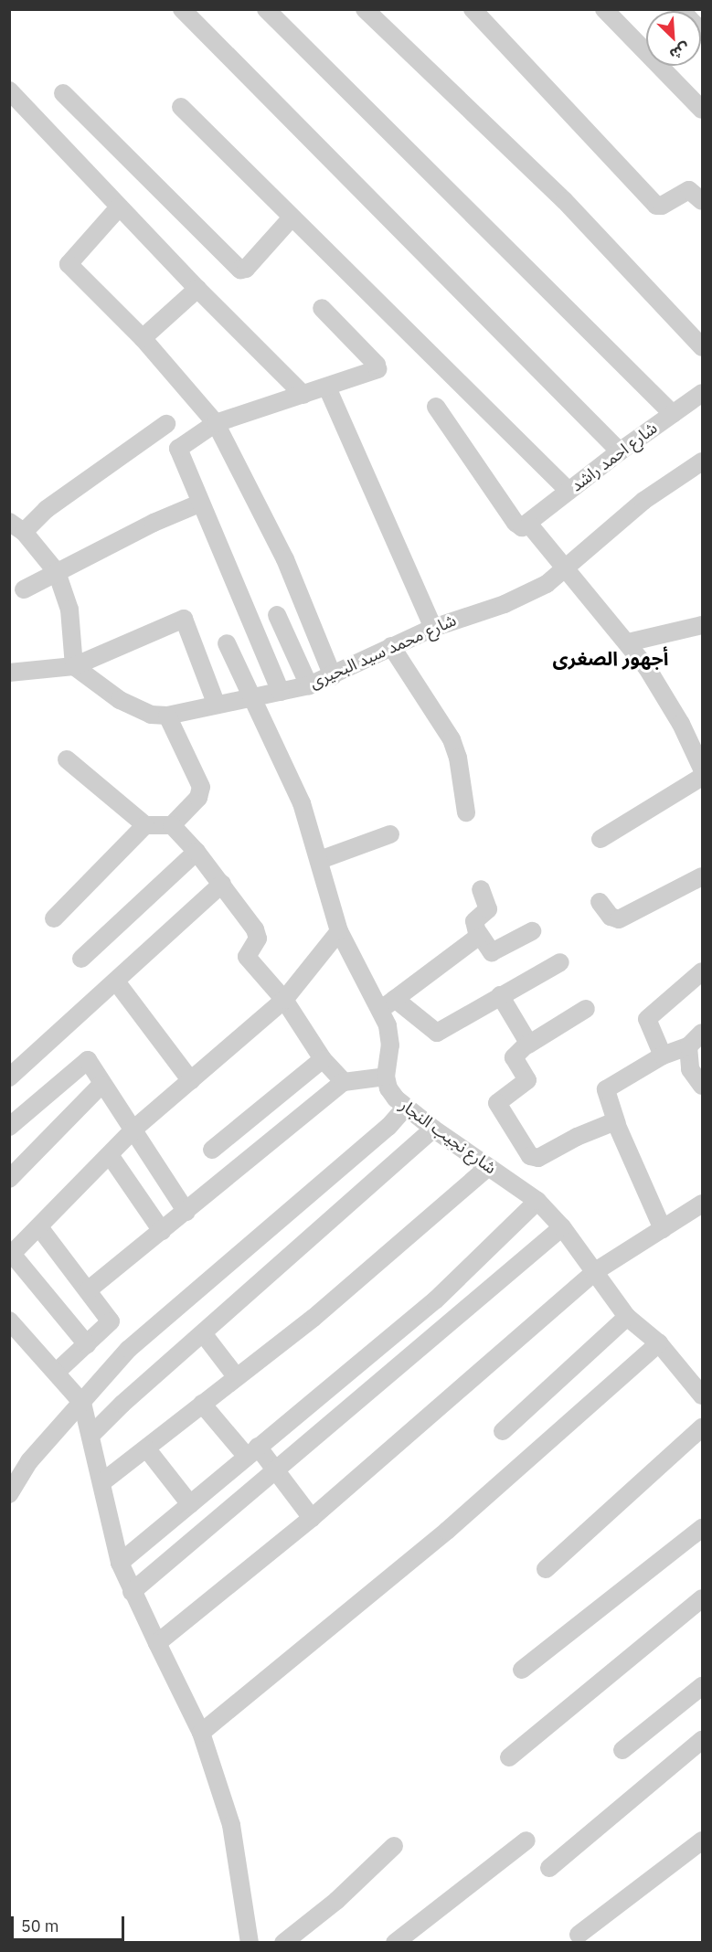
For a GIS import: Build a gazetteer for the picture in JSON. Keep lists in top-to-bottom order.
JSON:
{
  "streets": {
    "street": ["شارع احمد راشد", "شارع محمد سيد البحيرى", "شارع نجيب النجار"]
  },
  "districts": ["أجهور الصغرى"],
  "scale_bar": "50 m",
  "north": "bottom right"
}
